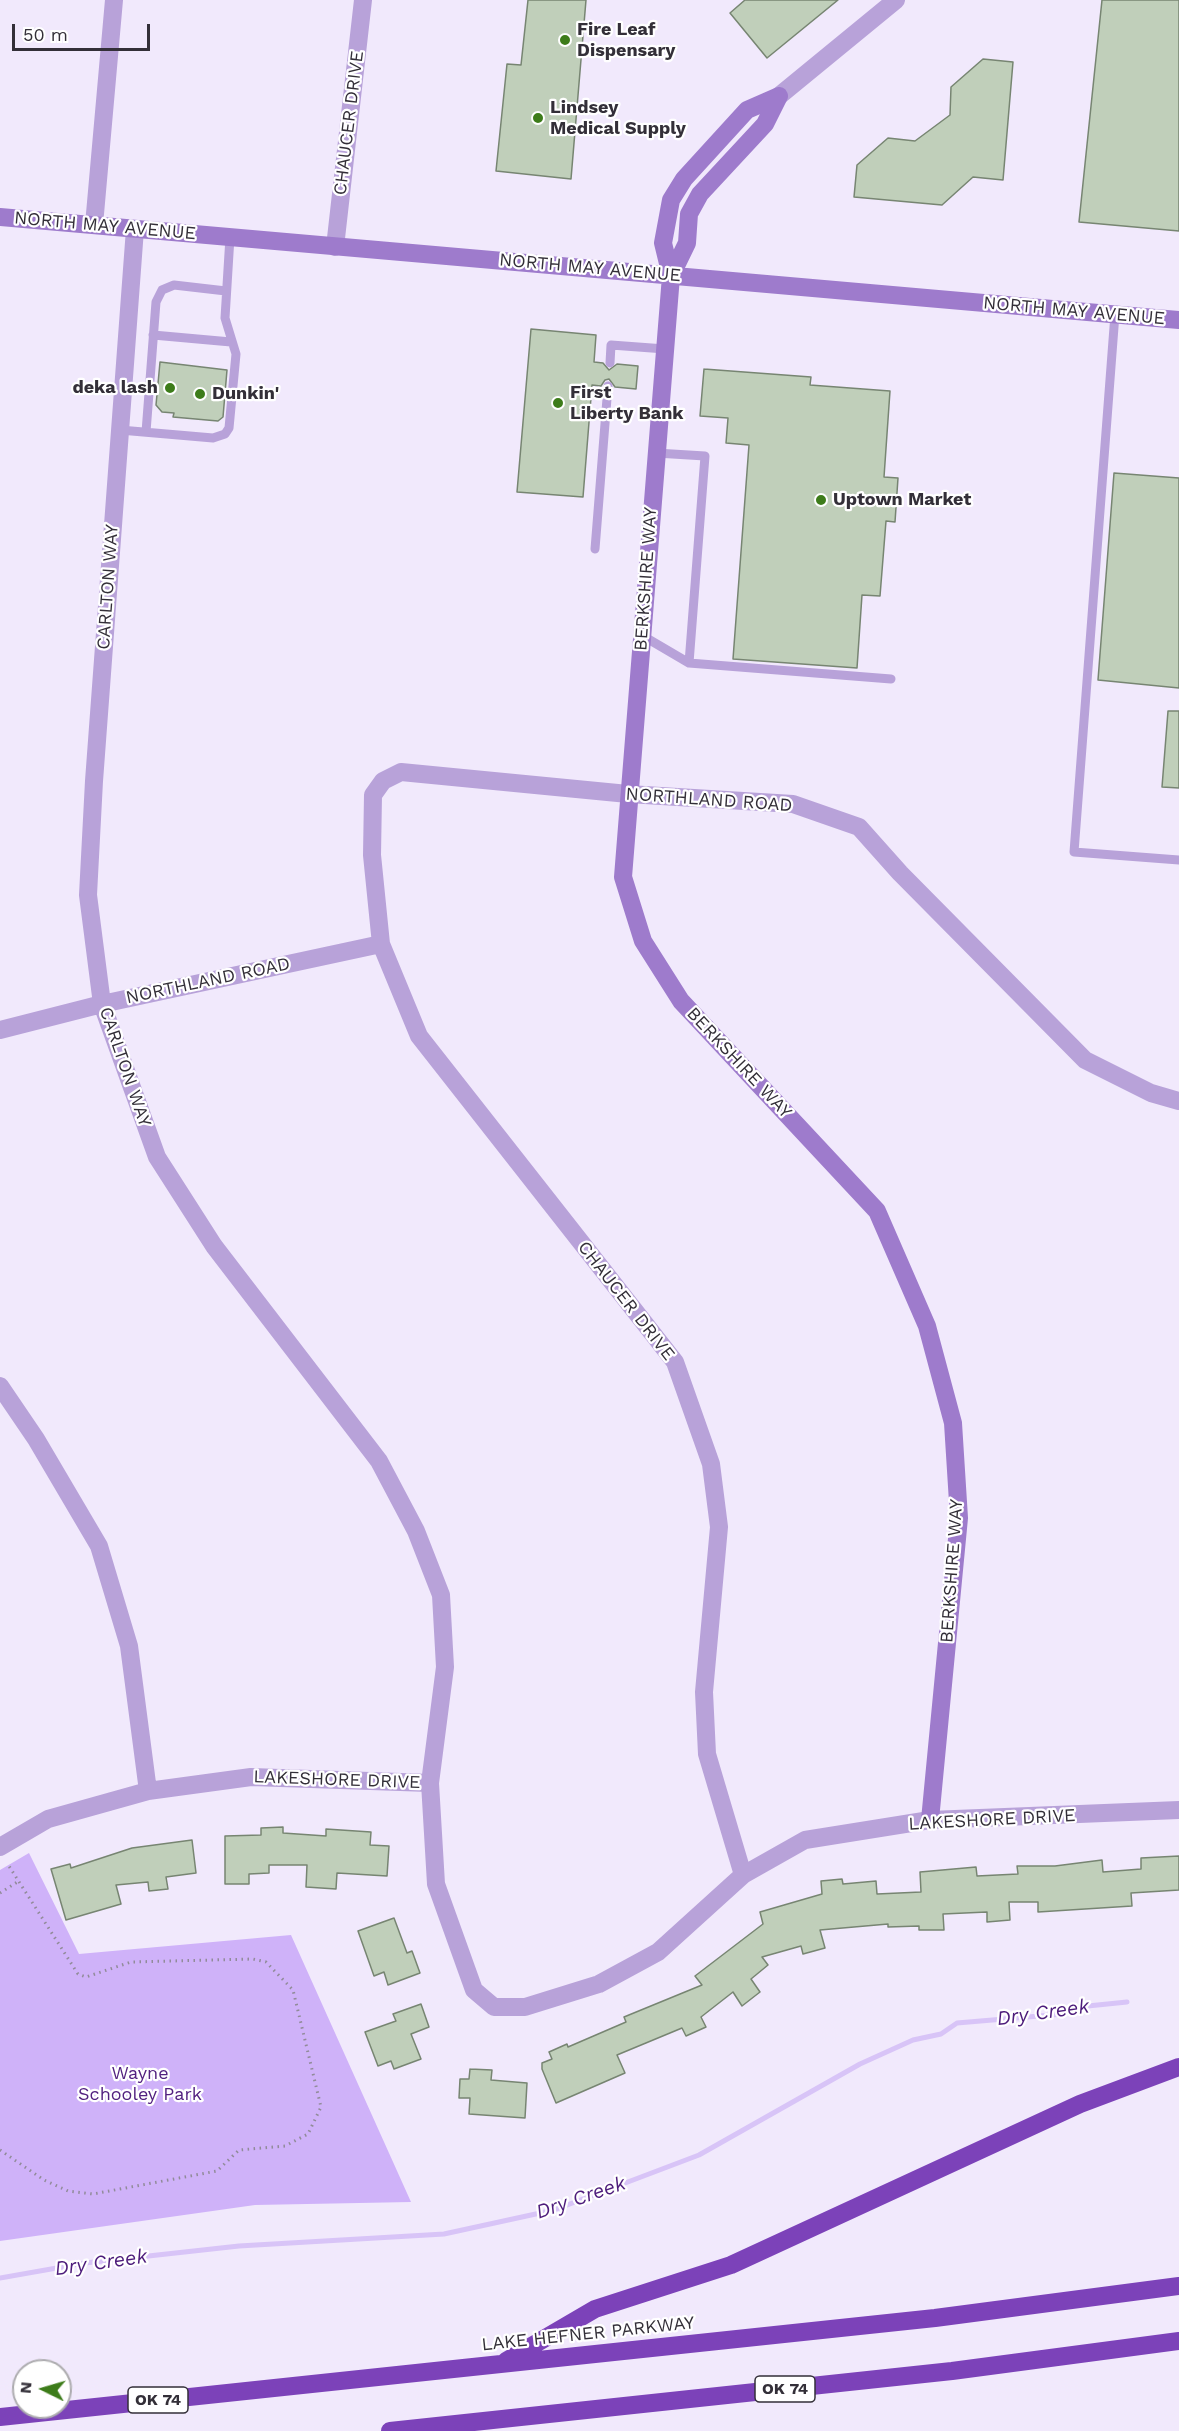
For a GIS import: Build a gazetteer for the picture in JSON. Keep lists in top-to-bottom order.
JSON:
{
  "streets": {
    "highway": ["LAKE HEFNER PARKWAY", "OK 74"],
    "street": [
      "CHAUCER DRIVE",
      "NORTH MAY AVENUE",
      "BERKSHIRE WAY",
      "CARLTON WAY",
      "NORTHLAND ROAD",
      "LAKESHORE DRIVE"
    ]
  },
  "crossings": [
    ["CHAUCER DRIVE", "NORTH MAY AVENUE"],
    ["CHAUCER DRIVE", "NORTHLAND ROAD"],
    ["CHAUCER DRIVE", "LAKESHORE DRIVE"],
    ["NORTH MAY AVENUE", "BERKSHIRE WAY"],
    ["NORTH MAY AVENUE", "CARLTON WAY"],
    ["BERKSHIRE WAY", "NORTHLAND ROAD"],
    ["BERKSHIRE WAY", "LAKESHORE DRIVE"],
    ["CARLTON WAY", "NORTHLAND ROAD"],
    ["CARLTON WAY", "LAKESHORE DRIVE"]
  ],
  "water": ["Dry Creek"],
  "parks": ["Wayne Schooley Park"],
  "places": [
    "Fire Leaf Dispensary",
    "Lindsey Medical Supply",
    "deka lash",
    "Dunkin'",
    "First Liberty Bank",
    "Uptown Market"
  ],
  "scale_bar": "50 m",
  "north": "left"
}
